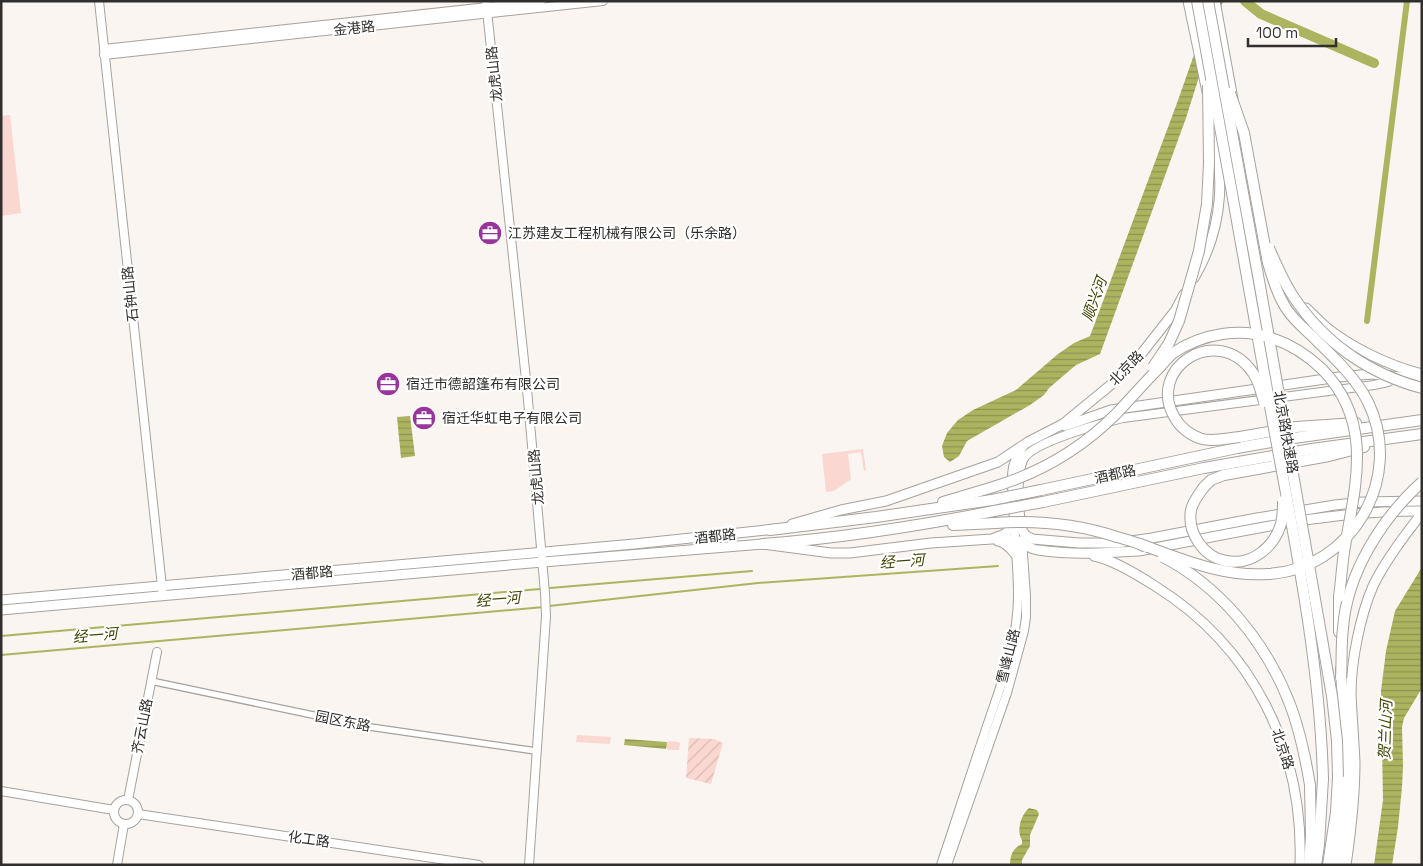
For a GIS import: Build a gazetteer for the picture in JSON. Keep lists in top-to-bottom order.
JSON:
{
  "streets": {
    "highway": ["北京路快速路", "酒都路"],
    "main road": ["北京路"],
    "street": [
      "金港路",
      "龙虎山路",
      "石钟山路",
      "雪峰山路",
      "园区东路",
      "齐云山路",
      "化工路"
    ]
  },
  "crossings": [
    ["金港路", "龙虎山路"],
    ["金港路", "石钟山路"],
    ["龙虎山路", "酒都路"],
    ["龙虎山路", "园区东路"],
    ["石钟山路", "酒都路"],
    ["北京路", "酒都路"],
    ["北京路", "雪峰山路"],
    ["园区东路", "齐云山路"],
    ["齐云山路", "化工路"]
  ],
  "water": ["顺兴河", "经一河", "贺兰山河"],
  "places": {
    "office": ["江苏建友工程机械有限公司（乐余路）", "宿迁市德韶篷布有限公司", "宿迁华虹电子有限公司"]
  },
  "scale_bar": "100 m"
}
